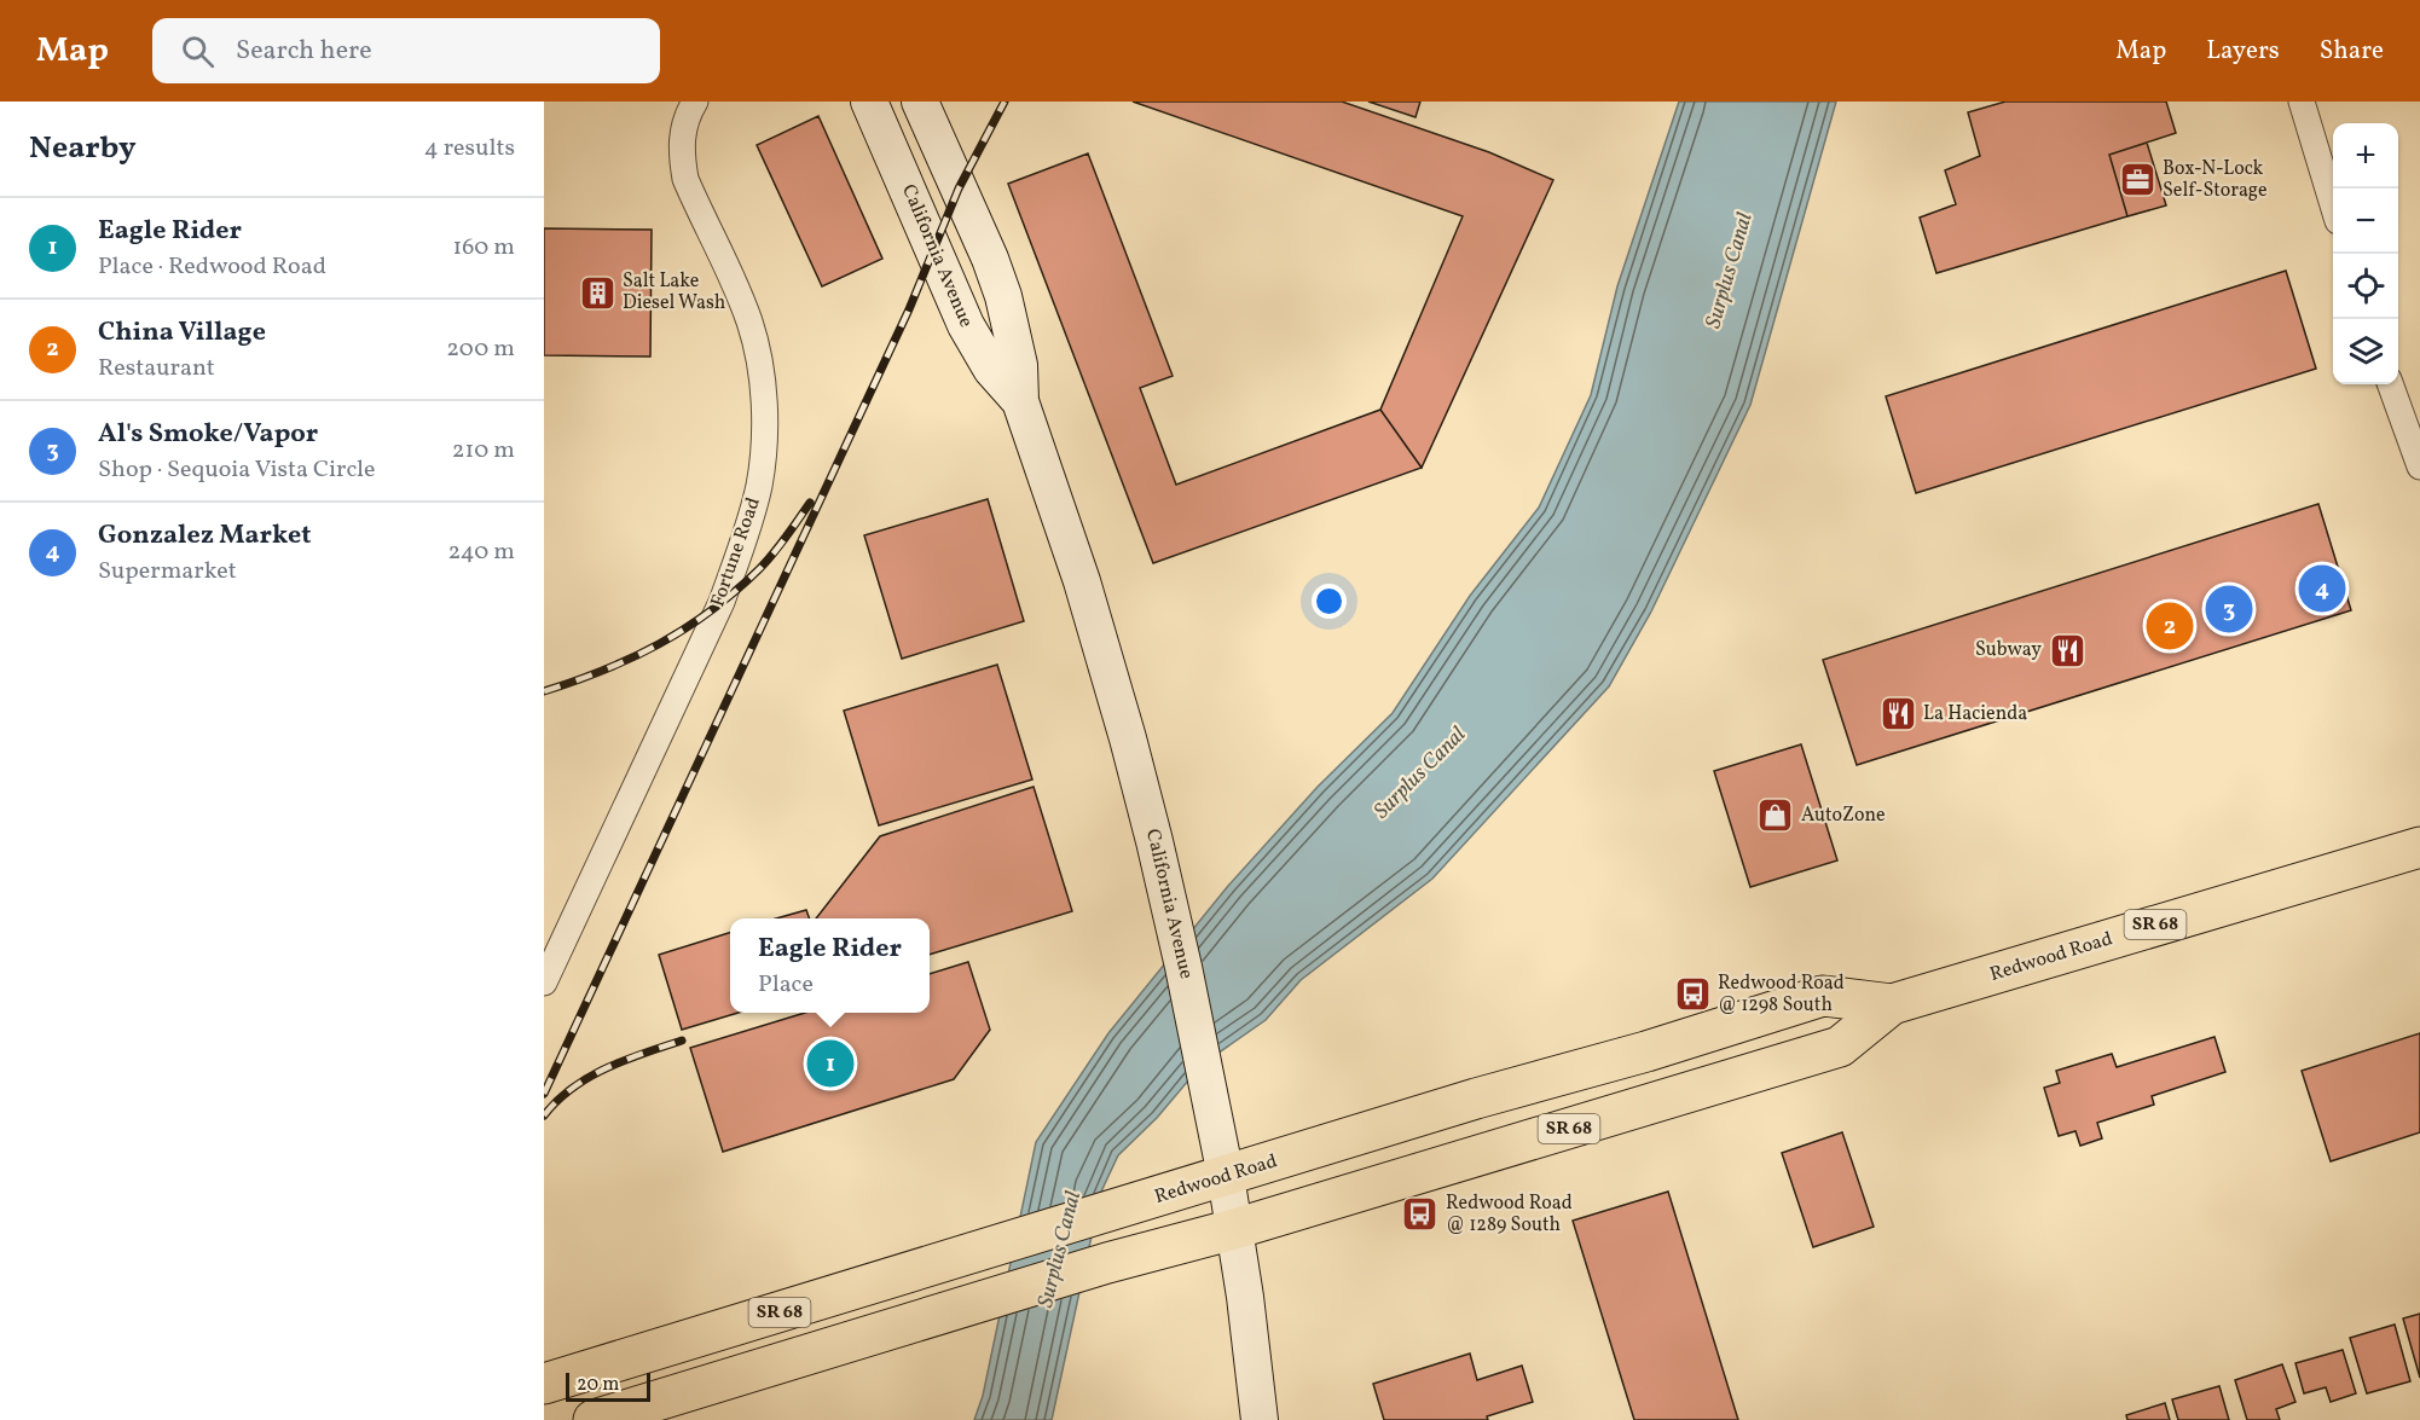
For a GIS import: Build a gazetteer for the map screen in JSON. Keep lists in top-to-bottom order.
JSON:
{
  "streets": {
    "main road": ["California Avenue", "SR 68", "Redwood Road"],
    "street": ["Fortune Road"]
  },
  "crossings": [
    ["California Avenue", "Redwood Road"]
  ],
  "water": ["Surplus Canal"],
  "places": {
    "office": ["Box-N-Lock Self-Storage"],
    "building": ["Salt Lake Diesel Wash"],
    "restaurant": ["Subway", "La Hacienda"],
    "shop": ["AutoZone"],
    "bus stop": ["Redwood Road @ 1298 South", "Redwood Road @ 1289 South"]
  },
  "scale_bar": "20 m",
  "page": {
    "header": "Map",
    "search": "Search here",
    "nav": ["Map", "Layers", "Share"],
    "heading": ["Nearby", "4 results"],
    "map_buttons": ["+", "−"],
    "list": [
      {
        "mark": "1",
        "name": "Eagle Rider",
        "note": "Place · Redwood Road",
        "value": "160 m"
      },
      {
        "mark": "2",
        "name": "China Village",
        "note": "Restaurant",
        "value": "200 m"
      },
      {
        "mark": "3",
        "name": "Al's Smoke/Vapor",
        "note": "Shop · Sequoia Vista Circle",
        "value": "210 m"
      },
      {
        "mark": "4",
        "name": "Gonzalez Market",
        "note": "Supermarket",
        "value": "240 m"
      }
    ],
    "pins": [
      "4",
      "3",
      "2",
      "1"
    ],
    "popup": ["Eagle Rider", "Place"],
    "scale": "20 m"
  }
}
